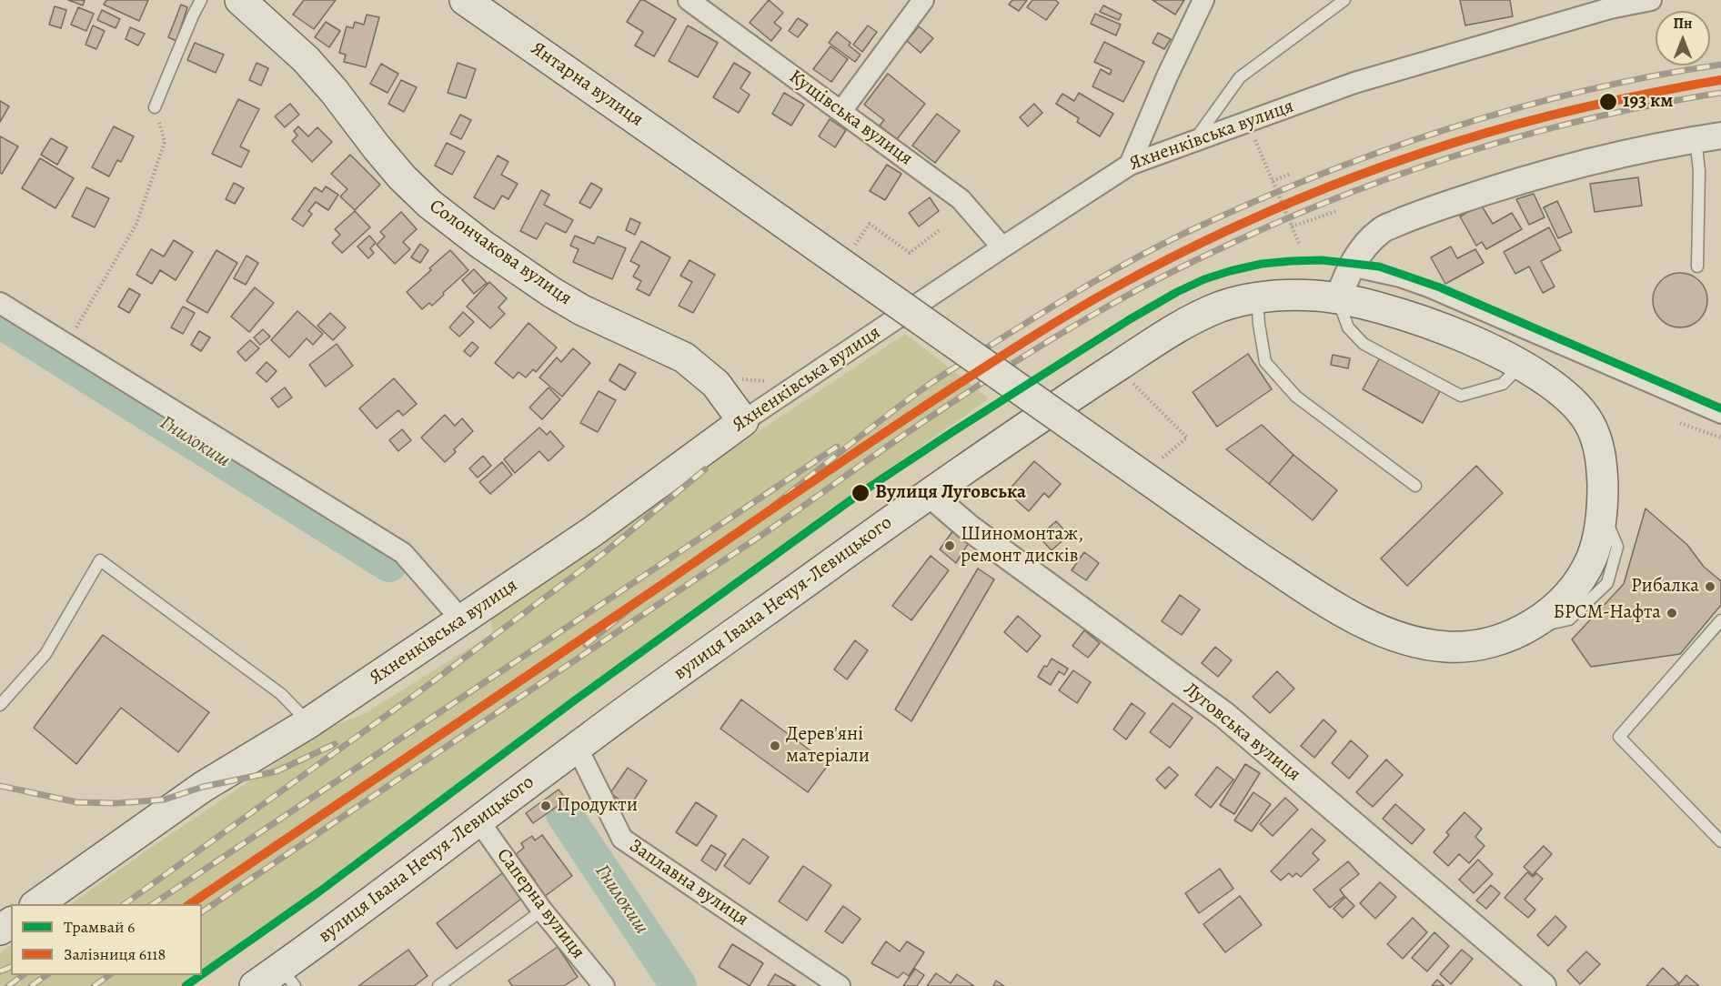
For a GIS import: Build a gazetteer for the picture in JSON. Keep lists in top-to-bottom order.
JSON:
{
  "streets": {
    "main road": [
      "Янтарна вулиця",
      "Яхненківська вулиця",
      "Солончакова вулиця",
      "вулиця Івана Нечуя-Левицького"
    ],
    "street": [
      "Кущівська вулиця",
      "Луговська вулиця",
      "Заплавна вулиця",
      "Саперна вулиця"
    ]
  },
  "crossings": [
    ["Янтарна вулиця", "вулиця Івана Нечуя-Левицького"],
    ["Кущівська вулиця", "Яхненківська вулиця"],
    ["Яхненківська вулиця", "Солончакова вулиця"],
    ["вулиця Івана Нечуя-Левицького", "Луговська вулиця"],
    ["вулиця Івана Нечуя-Левицького", "Заплавна вулиця"],
    ["вулиця Івана Нечуя-Левицького", "Саперна вулиця"]
  ],
  "water": ["Гнилокиш"],
  "places": [
    "193 км",
    "Вулиця Луговська",
    "Шиномонтаж, ремонт дисків",
    "Рибалка",
    "БРСМ-Нафта",
    "Дерев'янi матерiали",
    "Продукти"
  ],
  "lines": ["rail line 6118", "tram line 6"],
  "legend": ["Трамвай 6", "Залізниця 6118"],
  "north": "top"
}
